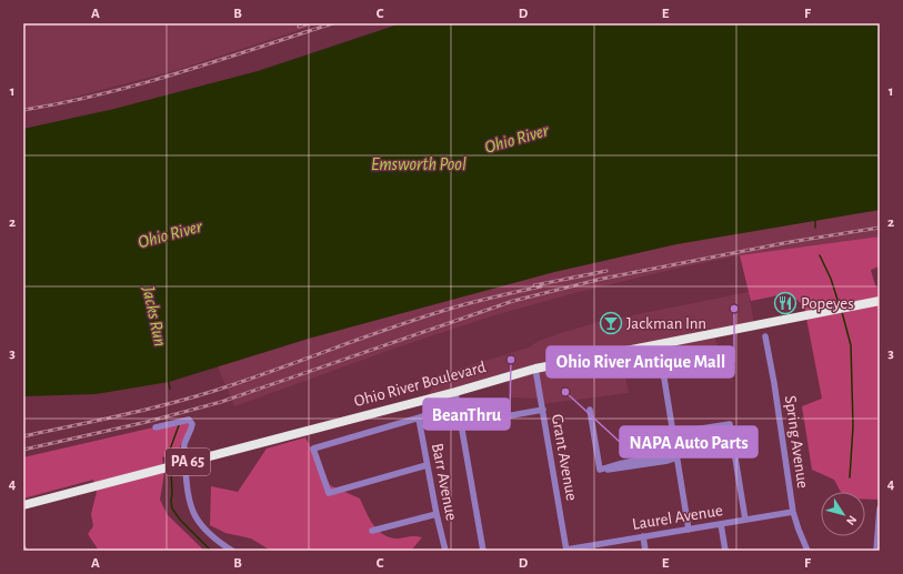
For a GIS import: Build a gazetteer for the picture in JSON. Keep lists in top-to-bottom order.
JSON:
{
  "streets": {
    "highway": ["Ohio River Boulevard", "PA 65"],
    "street": [
      "Spring Avenue",
      "Grant Avenue",
      "Barr Avenue",
      "Laurel Avenue"
    ]
  },
  "crossings": [
    ["Ohio River Boulevard", "Grant Avenue"],
    ["Spring Avenue", "Laurel Avenue"],
    ["Grant Avenue", "Laurel Avenue"]
  ],
  "water": ["Ohio River", "Emsworth Pool", "Jacks Run"],
  "places": {
    "restaurant": ["Popeyes"],
    "other": ["Ohio River Antique Mall", "BeanThru", "NAPA Auto Parts"],
    "bar": ["Jackman Inn"]
  },
  "north": "bottom right",
  "grid": {
    "columns": [
      "A",
      "B",
      "C",
      "D",
      "E",
      "F"
    ],
    "rows": [
      "1",
      "2",
      "3",
      "4"
    ]
  }
}
